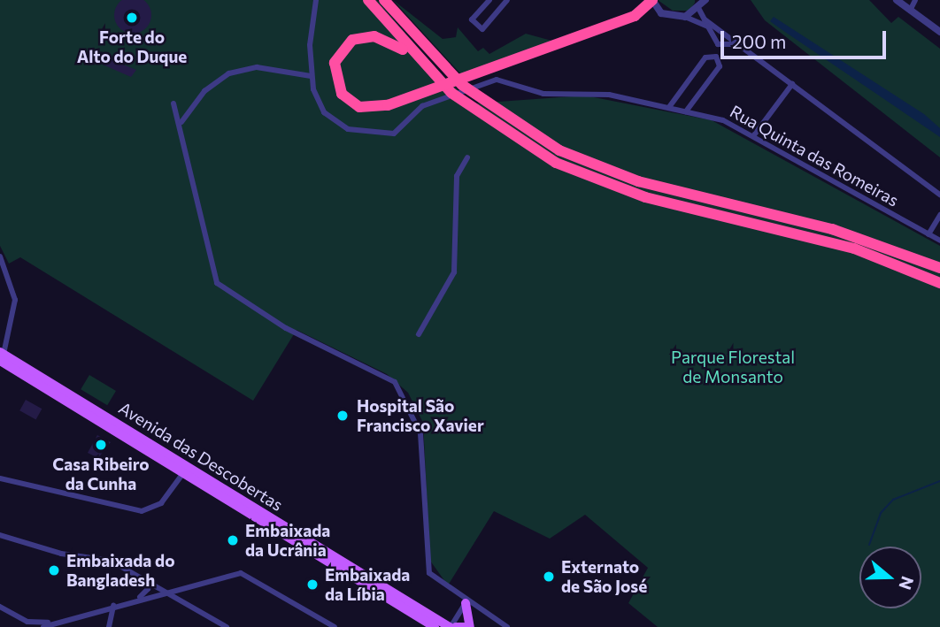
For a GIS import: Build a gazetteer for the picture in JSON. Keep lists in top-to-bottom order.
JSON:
{
  "streets": {
    "main road": ["Avenida das Descobertas"],
    "street": ["Rua Quinta das Romeiras"]
  },
  "parks": ["Parque Florestal de Monsanto"],
  "places": [
    "Forte do Alto do Duque",
    "Hospital São Francisco Xavier",
    "Casa Ribeiro da Cunha",
    "Embaixada da Ucrânia",
    "Embaixada do Bangladesh",
    "Externato de São José",
    "Embaixada da Líbia"
  ],
  "scale_bar": "200 m",
  "north": "right"
}
